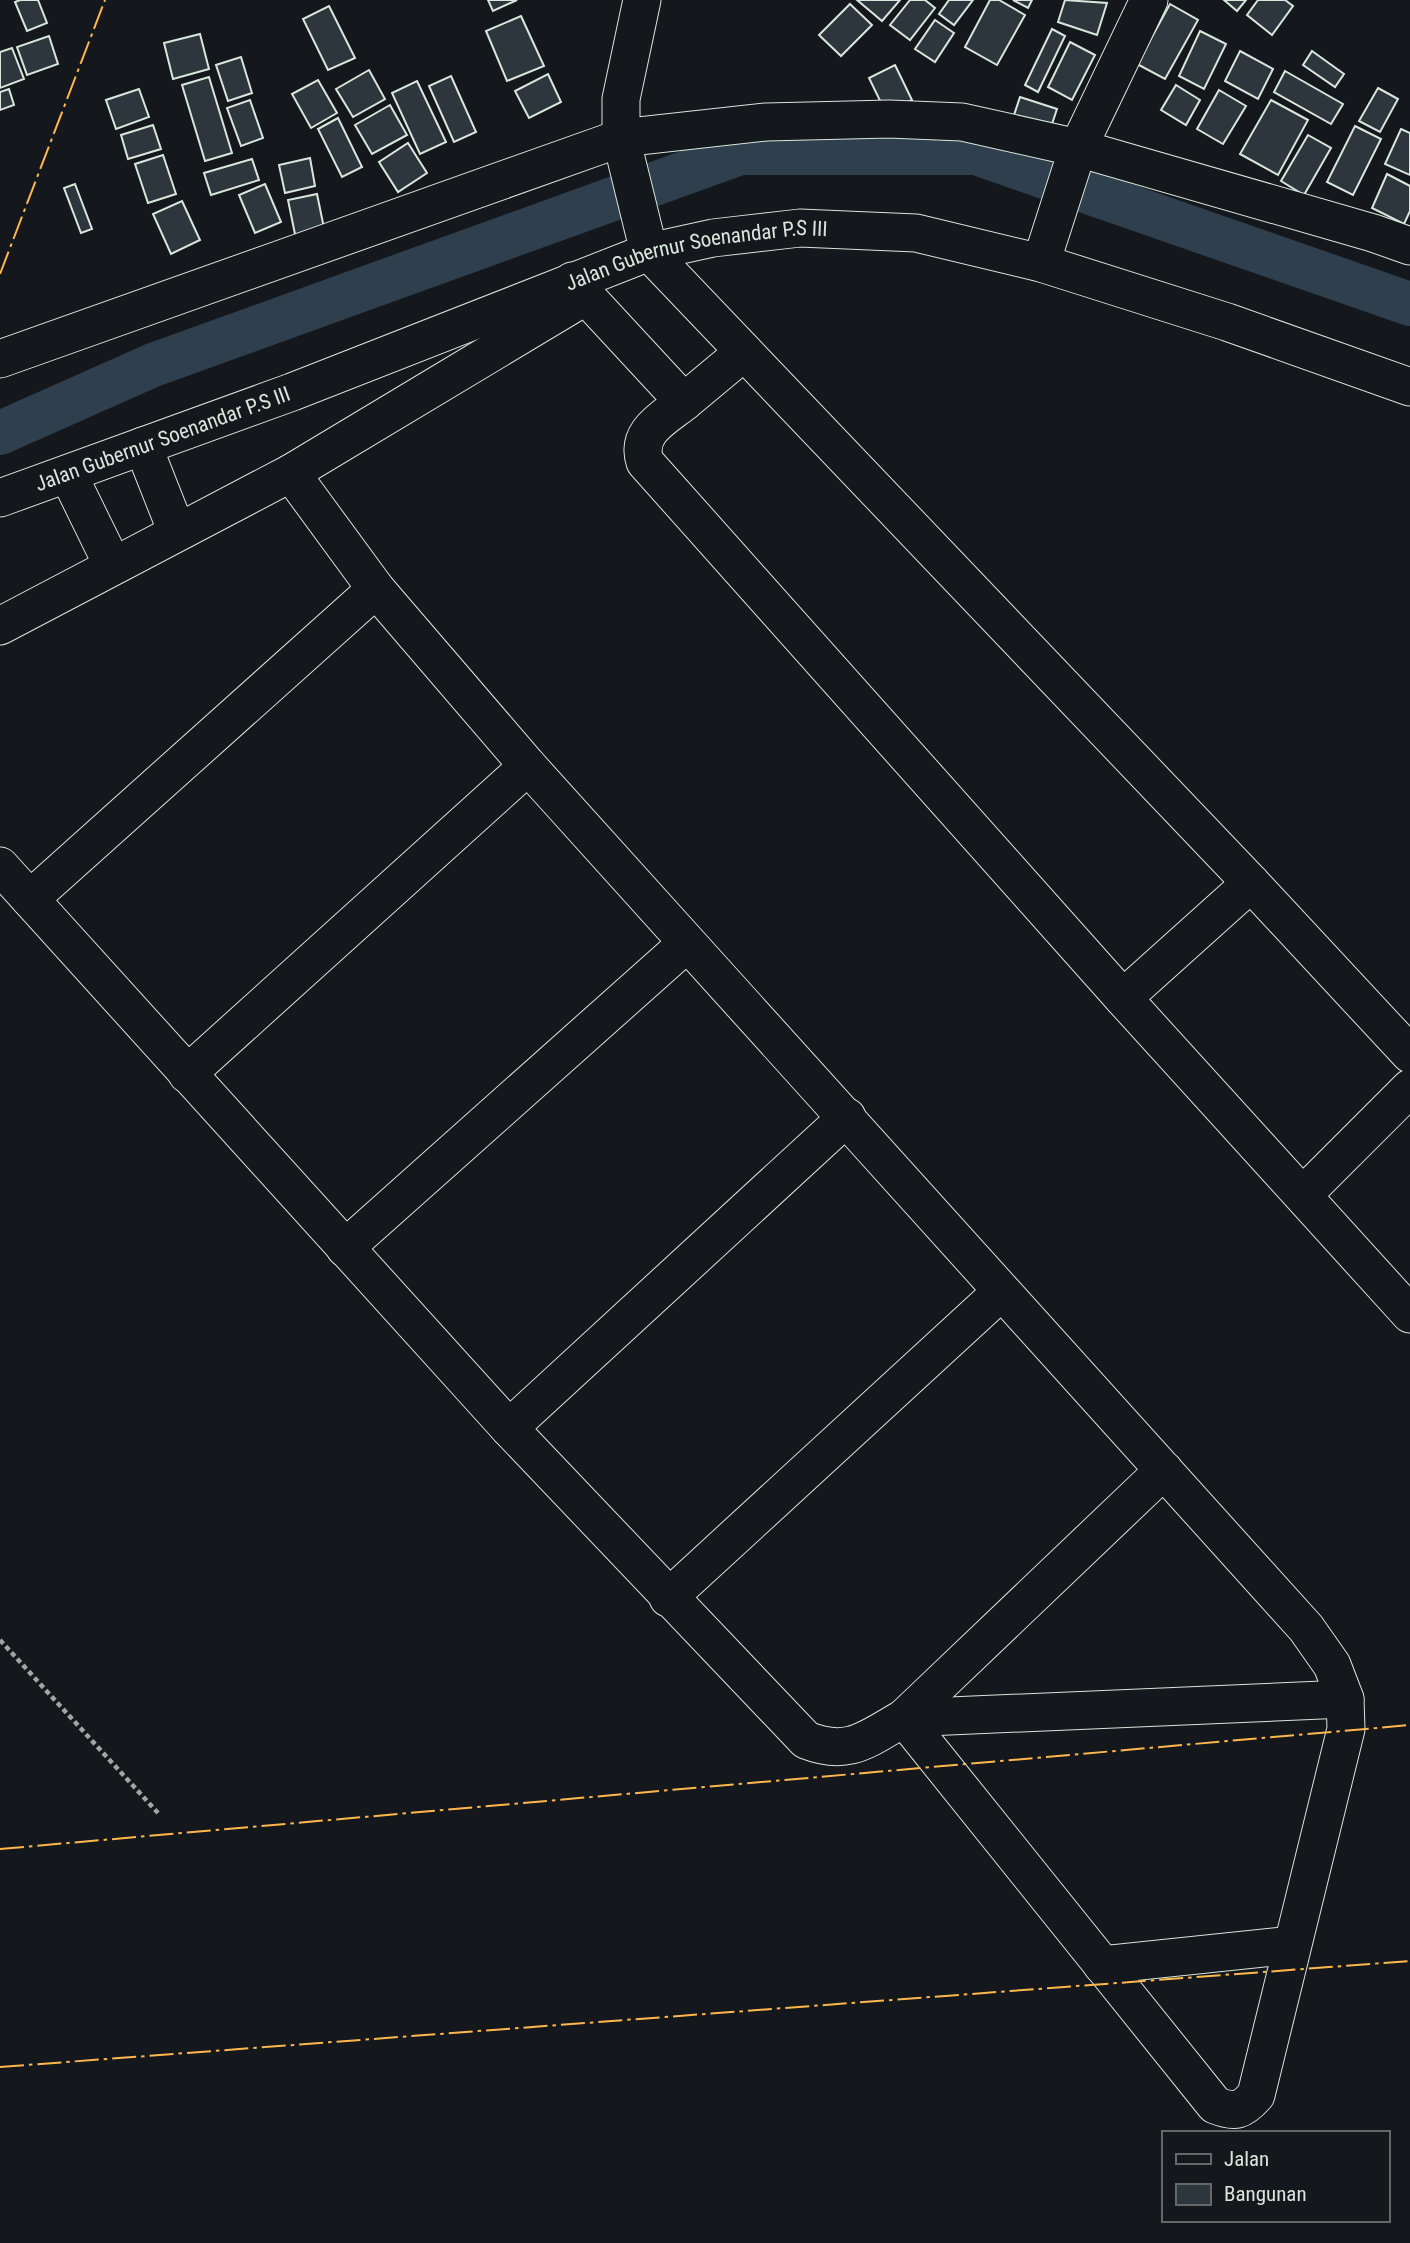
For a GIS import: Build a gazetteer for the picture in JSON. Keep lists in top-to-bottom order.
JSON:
{
  "streets": {
    "street": ["Jalan Gubernur Soenandar P.S III"]
  },
  "legend": ["Jalan", "Bangunan"]
}
